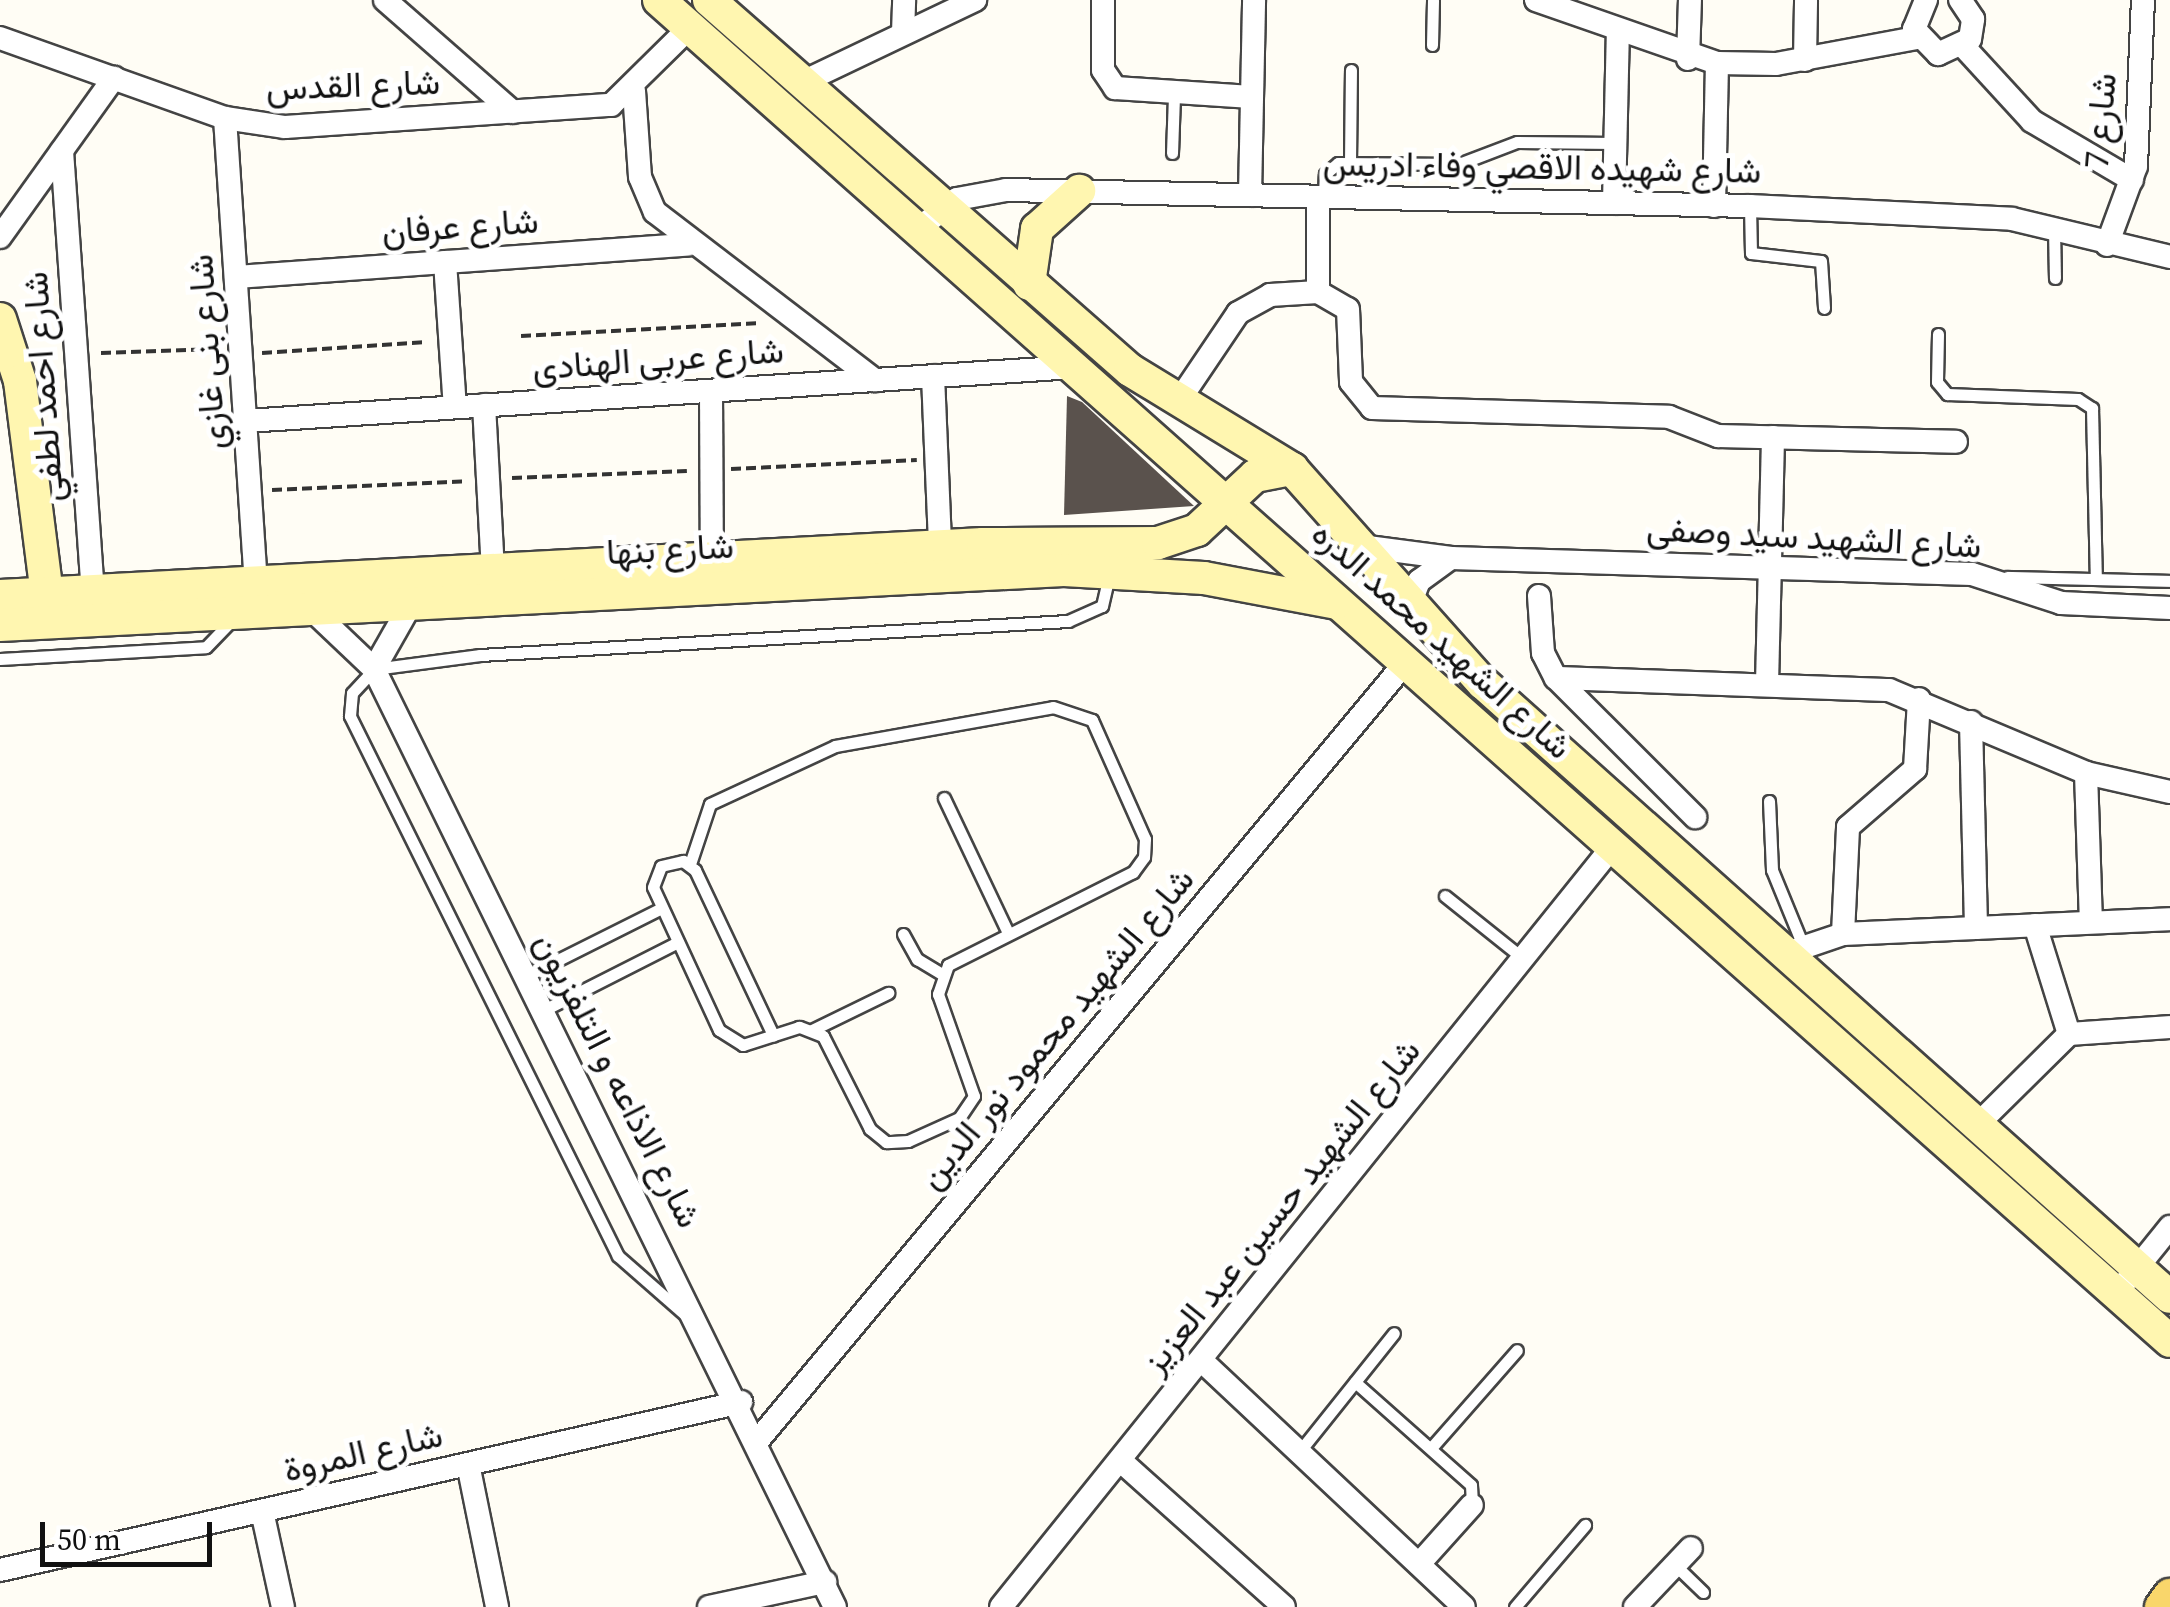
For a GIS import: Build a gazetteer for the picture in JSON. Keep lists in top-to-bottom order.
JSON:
{
  "streets": {
    "main road": ["شارع بنها", "شارع الشهيد محمد الدره"],
    "street": [
      "شارع القدس",
      "شارع 7",
      "شارع شهيده الاقصي وفاء ادريس",
      "شارع عرفان",
      "شارع بنى غازي",
      "شارع عربى الهنادى",
      "شارع احمد لطفي",
      "شارع الشهيد سيد وصفى",
      "شارع الشهيد محمود نور الدين",
      "شارع الاذاعه و التلفزيون",
      "شارع الشهيد حسين عبد العزيز",
      "شارع المروة"
    ]
  },
  "crossings": [
    ["شارع القدس", "شارع بنى غازي"],
    ["شارع 7", "شارع شهيده الاقصي وفاء ادريس"],
    ["شارع شهيده الاقصي وفاء ادريس", "شارع الشهيد محمد الدره"],
    ["شارع عرفان", "شارع بنى غازي"],
    ["شارع بنى غازي", "شارع عربى الهنادى"],
    ["شارع بنى غازي", "شارع بنها"],
    ["شارع عربى الهنادى", "شارع الشهيد محمد الدره"],
    ["شارع احمد لطفي", "شارع بنها"],
    ["شارع الشهيد سيد وصفى", "شارع الشهيد محمد الدره"],
    ["شارع بنها", "شارع الشهيد محمد الدره"],
    ["شارع بنها", "شارع الاذاعه و التلفزيون"],
    ["شارع الشهيد محمد الدره", "شارع الشهيد محمود نور الدين"],
    ["شارع الشهيد محمد الدره", "شارع الشهيد حسين عبد العزيز"],
    ["شارع الشهيد محمود نور الدين", "شارع الاذاعه و التلفزيون"],
    ["شارع الاذاعه و التلفزيون", "شارع المروة"]
  ],
  "scale_bar": "50 m"
}
